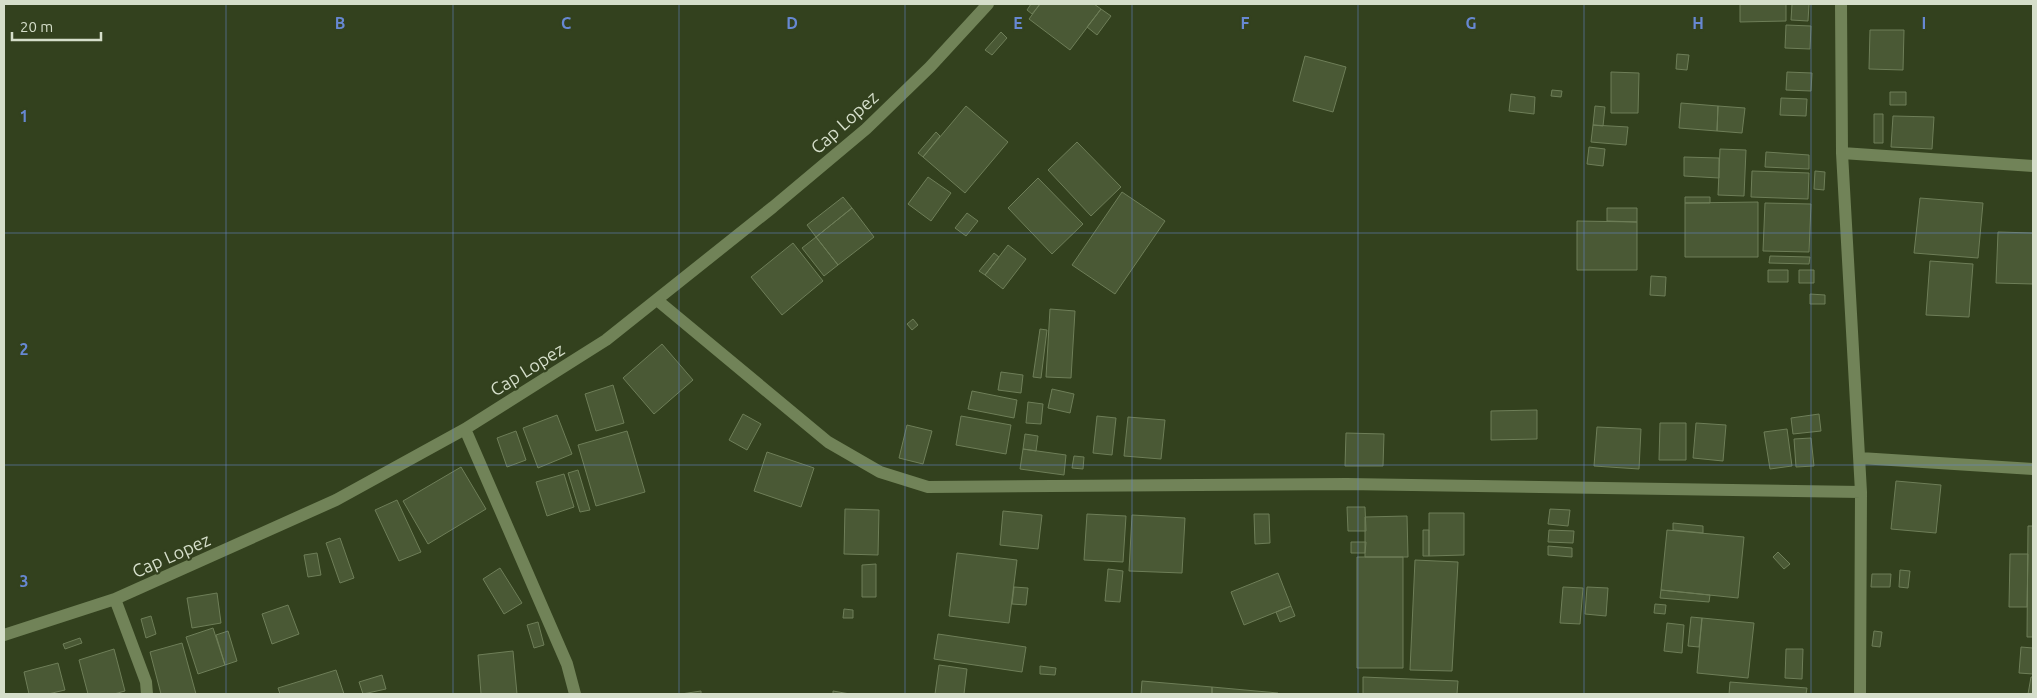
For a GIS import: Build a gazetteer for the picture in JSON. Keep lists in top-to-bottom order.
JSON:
{
  "streets": {
    "street": ["Cap Lopez"]
  },
  "scale_bar": "20 m",
  "grid": {
    "columns": [
      "B",
      "C",
      "D",
      "E",
      "F",
      "G",
      "H",
      "I"
    ],
    "rows": ["1", "2", "3"]
  }
}
